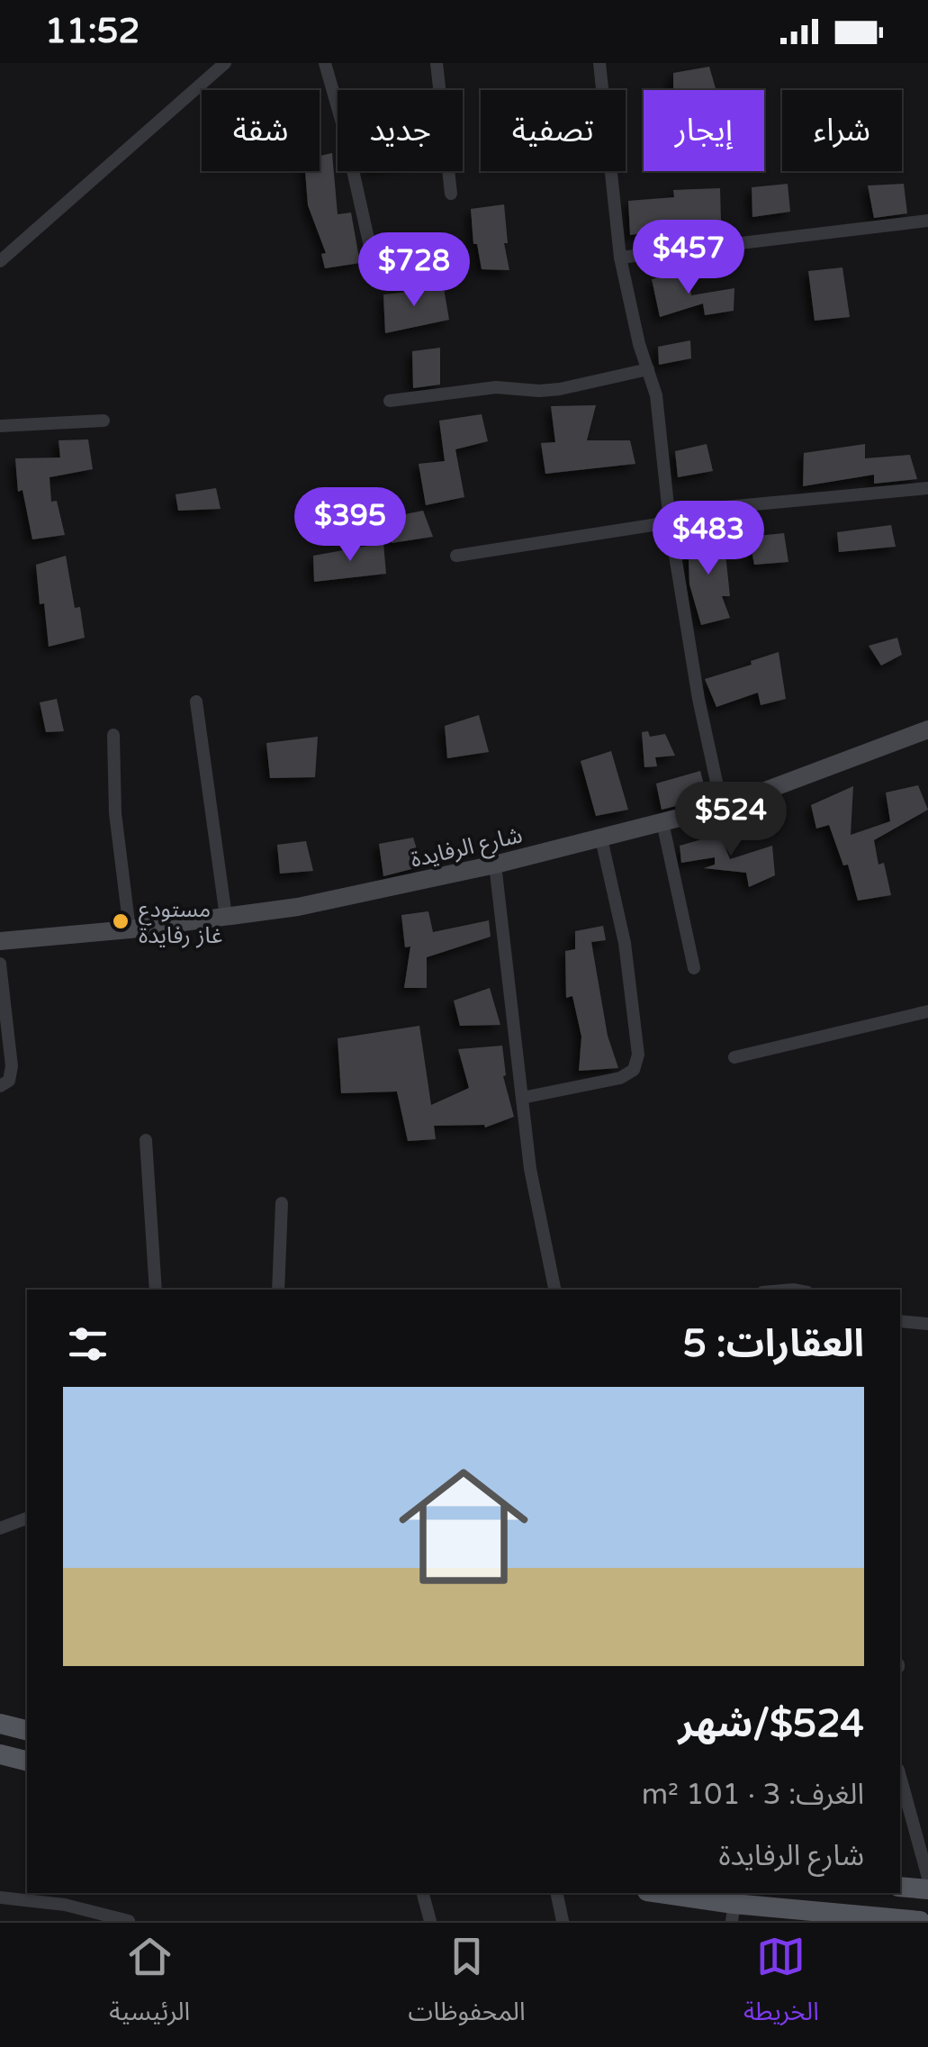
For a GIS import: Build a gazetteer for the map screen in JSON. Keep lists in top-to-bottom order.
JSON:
{
  "streets": {
    "street": ["شارع الرفايدة"]
  },
  "places": ["مستودع غاز رفايدة"],
  "page": {
    "status": "11:52",
    "chip": [
      "شراء",
      "إيجار",
      "تصفية",
      "جديد",
      "شقة"
    ],
    "price": [
      "$457",
      "$728",
      "$395",
      "$483",
      "$524"
    ],
    "heading": "العقارات: 5",
    "list": [
      {
        "name": "$524/شهر",
        "note": "الغرف: 3 · 101 m² · شارع الرفايدة"
      }
    ],
    "tabs": ["الخريطة", "المحفوظات", "الرئيسية"]
  }
}
